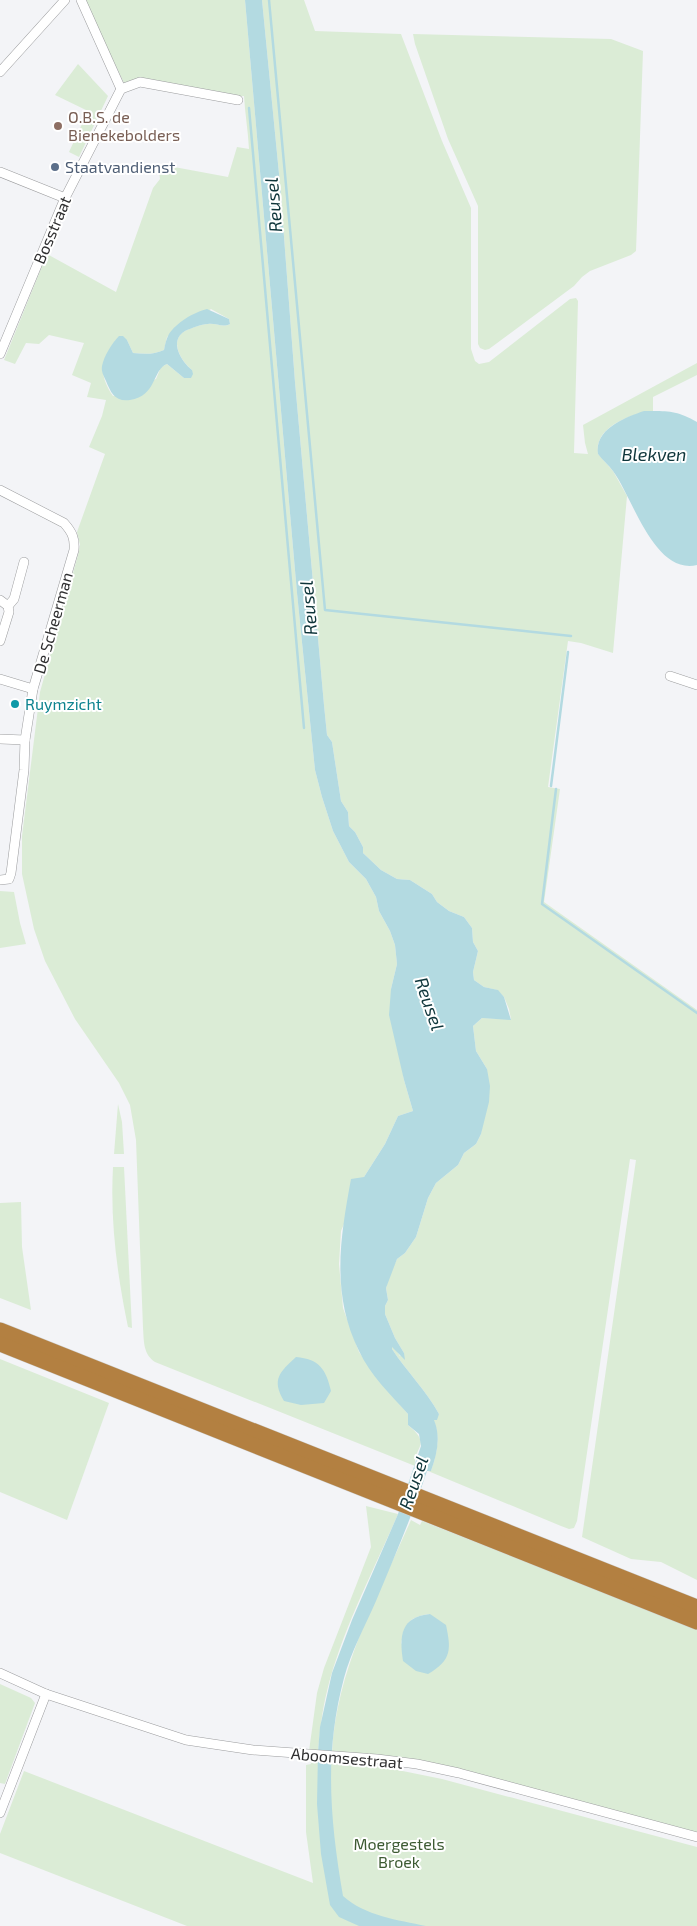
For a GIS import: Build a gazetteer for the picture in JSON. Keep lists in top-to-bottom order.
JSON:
{
  "streets": {
    "street": ["Bosstraat", "De Scheerman", "Aboomsestraat"]
  },
  "water": ["Reusel", "Blekven"],
  "parks": ["Moergestels Broek"],
  "places": ["O.B.S. de Bienekebolders", "Staatvandienst", "Ruymzicht"]
}
